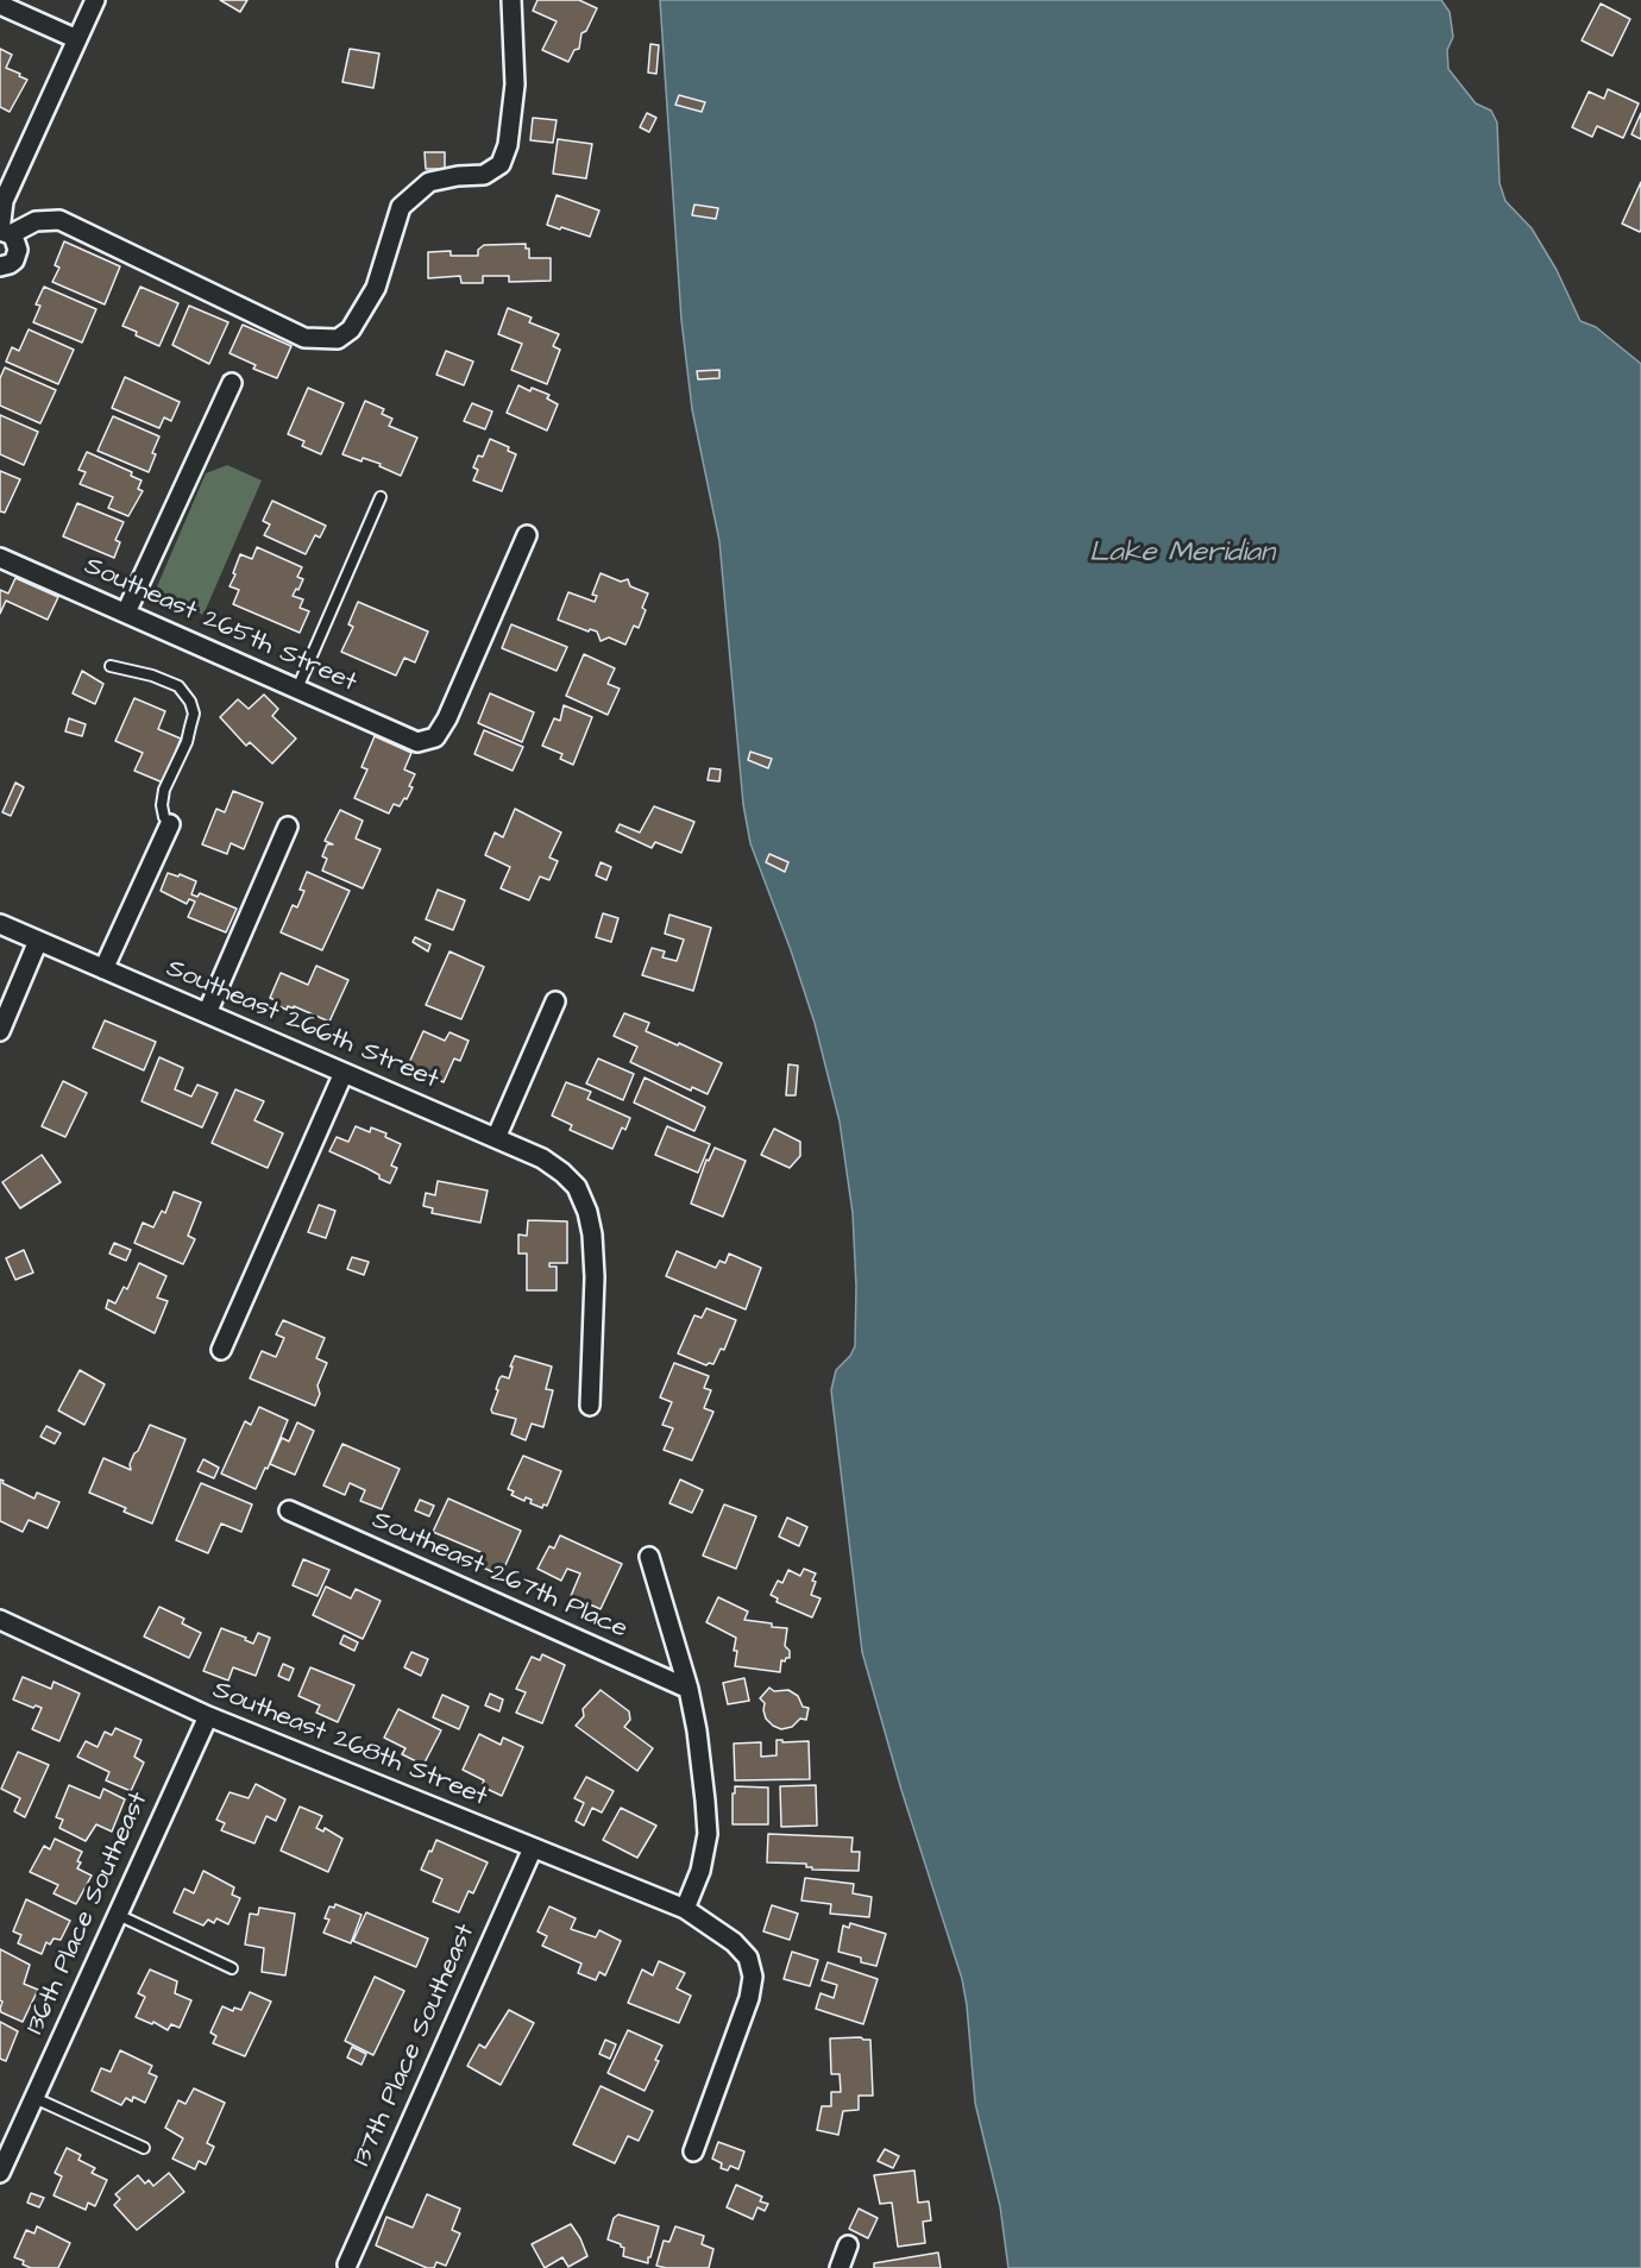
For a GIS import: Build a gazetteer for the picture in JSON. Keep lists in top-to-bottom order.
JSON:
{
  "streets": {
    "street": [
      "Southeast 265th Street",
      "Southeast 266th Street",
      "Southeast 267th Place",
      "Southeast 268th Street",
      "136th Place Southeast",
      "137th Place Southeast"
    ]
  },
  "crossings": [
    ["Southeast 268th Street", "136th Place Southeast"],
    ["Southeast 268th Street", "137th Place Southeast"]
  ],
  "water": ["Lake Meridian"]
}
